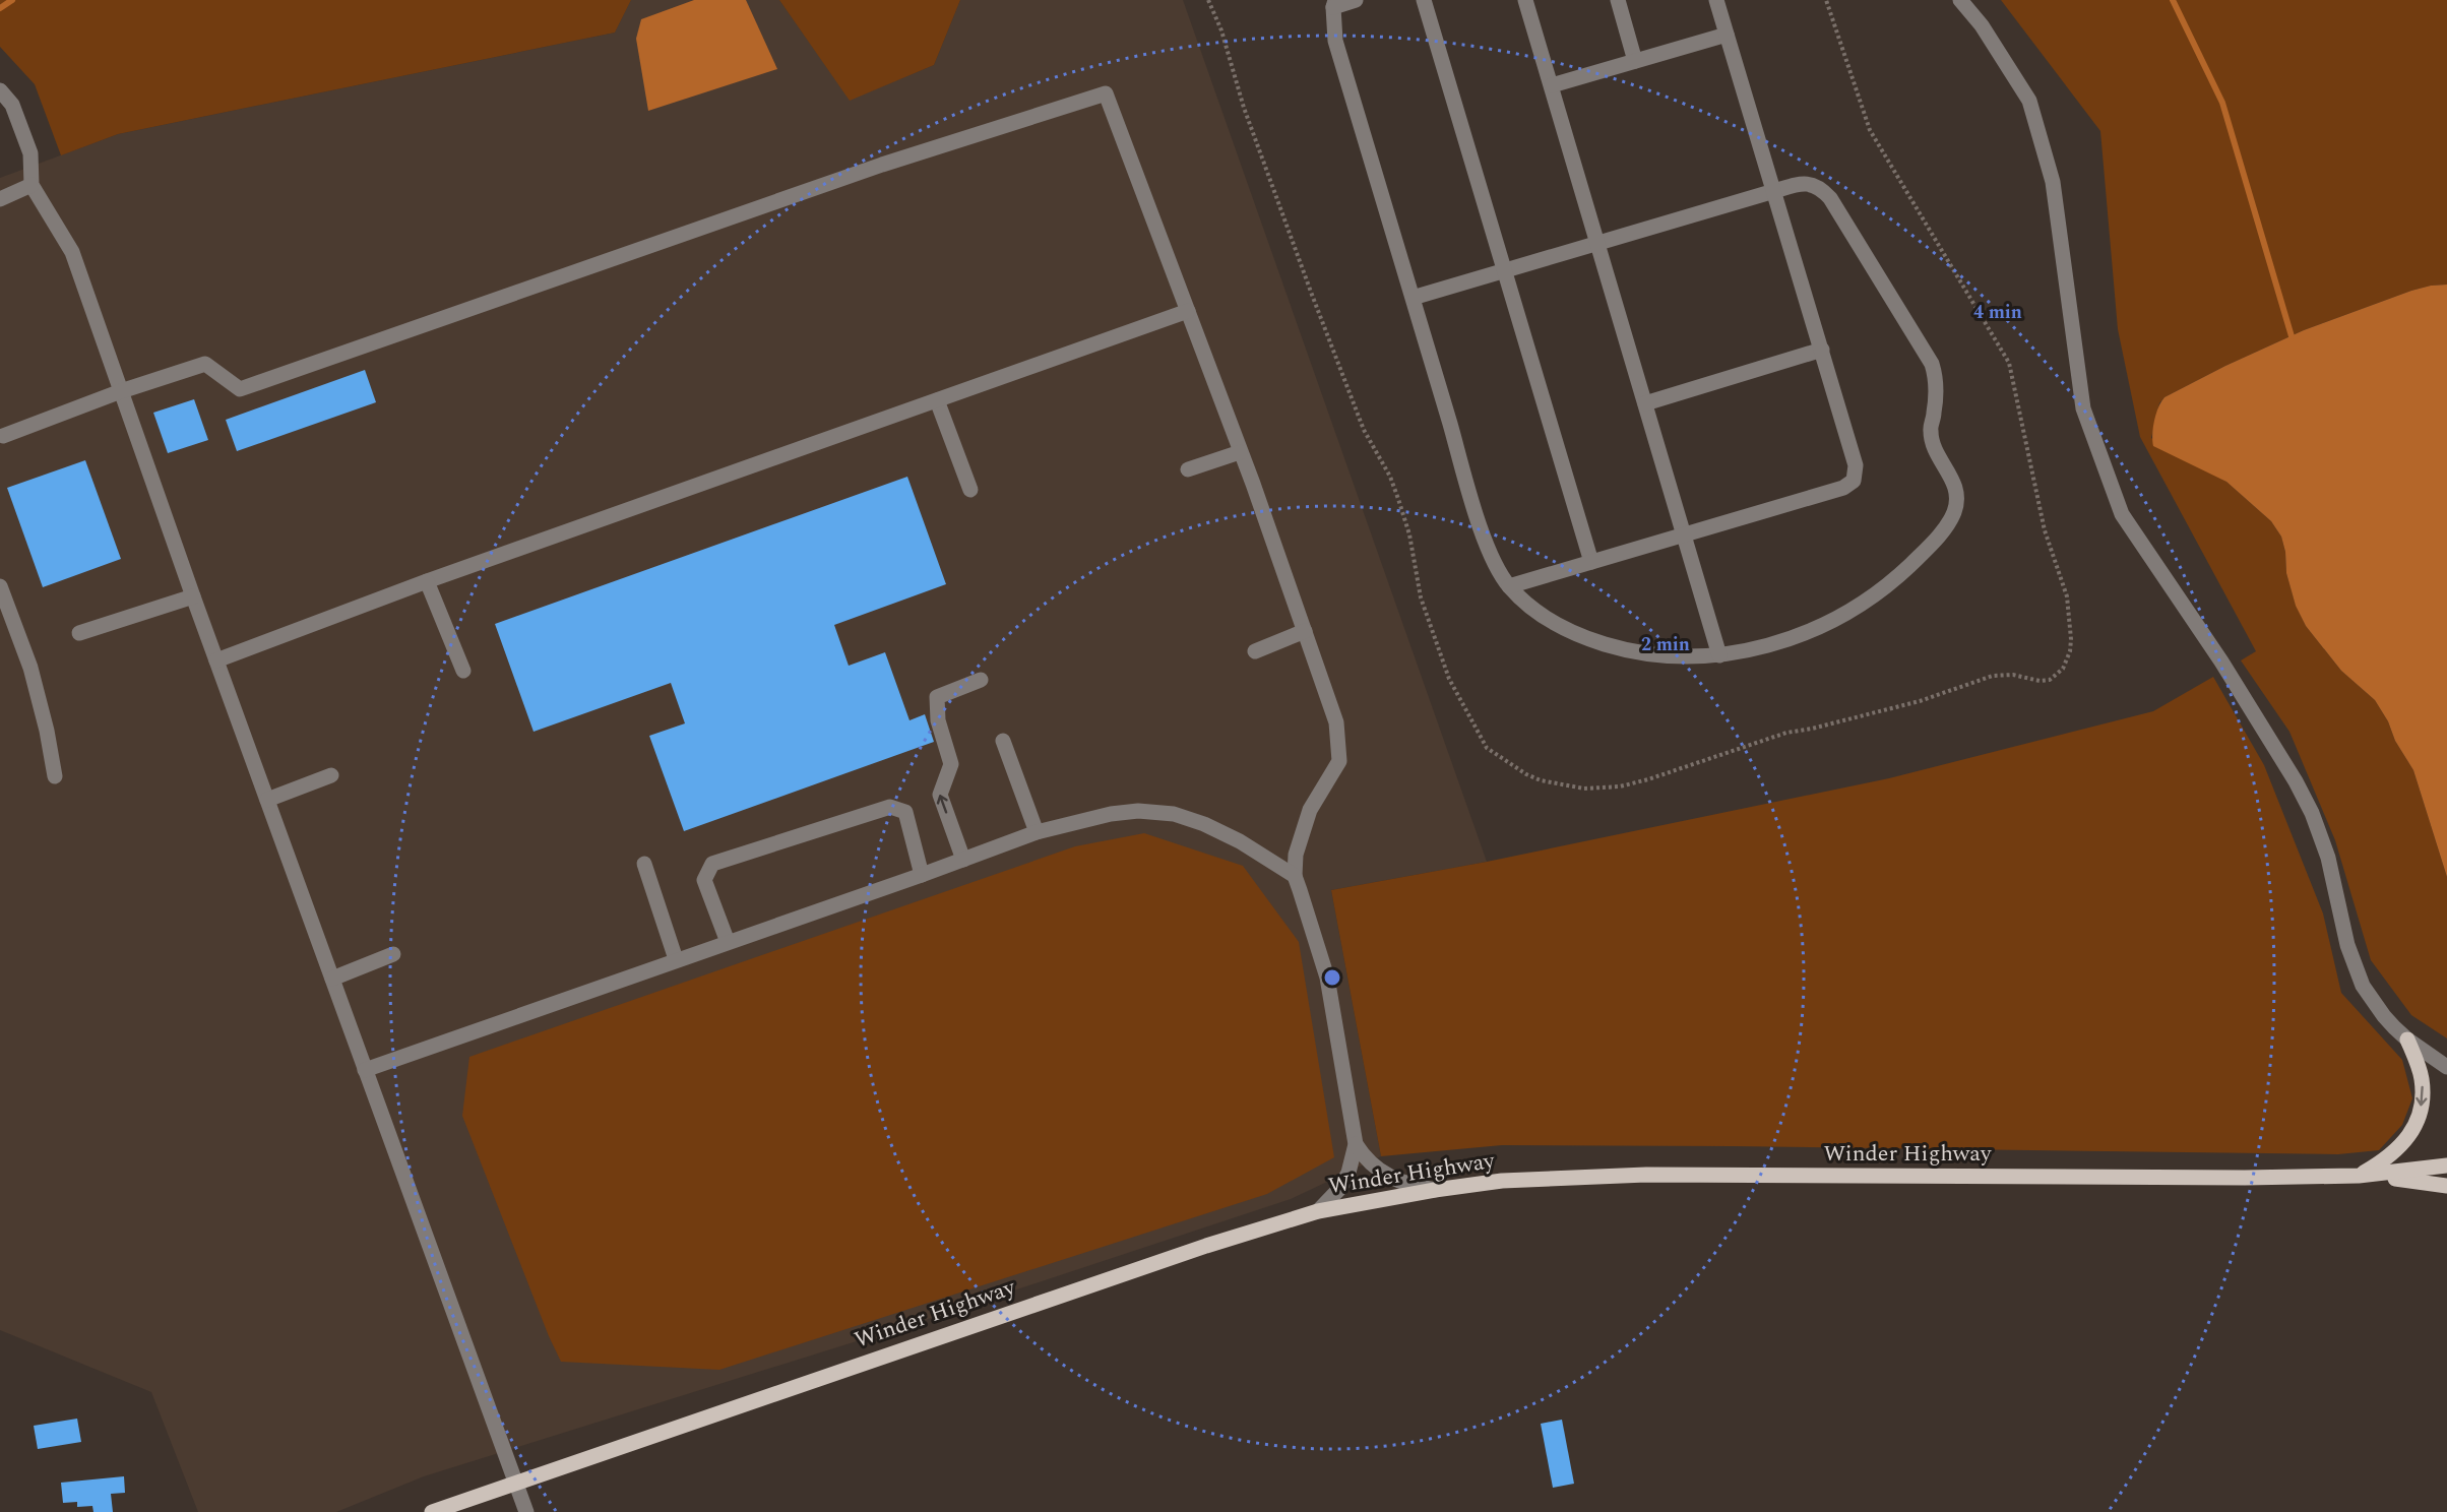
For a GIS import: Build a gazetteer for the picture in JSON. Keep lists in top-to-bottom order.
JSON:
{
  "streets": {
    "main road": ["Winder Highway"]
  },
  "rings": ["4 min", "2 min"]
}
